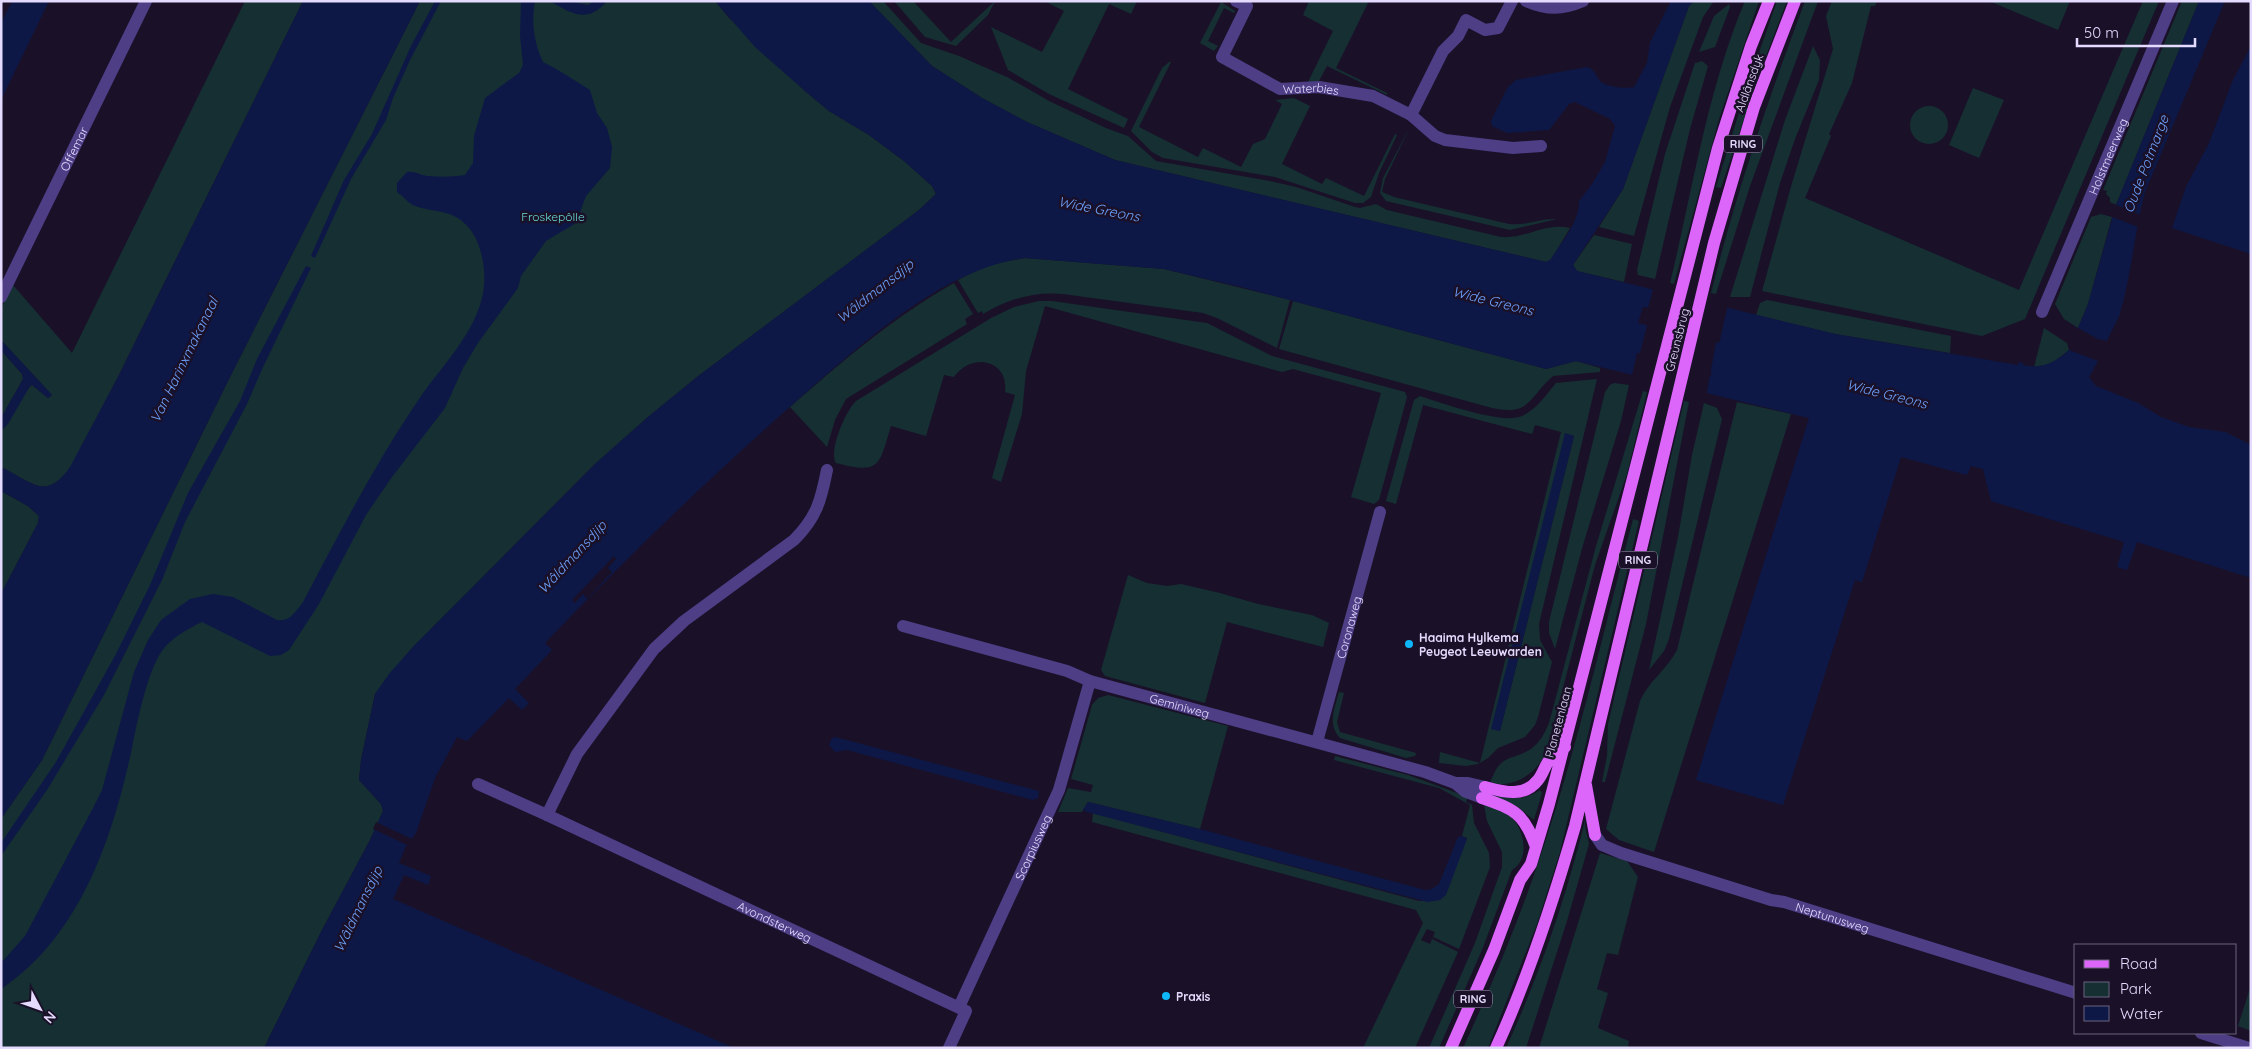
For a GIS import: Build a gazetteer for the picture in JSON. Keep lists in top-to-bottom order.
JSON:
{
  "streets": {
    "main road": [
      "Aldlânsdyk",
      "RING",
      "Greunsbrug",
      "Planetenlaan"
    ],
    "street": [
      "Waterbies",
      "Offemar",
      "Holstmeerweg",
      "Coronaweg",
      "Geminiweg",
      "Scorpiusweg",
      "Neptunusweg",
      "Avondsterweg"
    ]
  },
  "crossings": [
    ["Aldlânsdyk", "Greunsbrug"],
    ["RING", "Greunsbrug"],
    ["Greunsbrug", "Planetenlaan"],
    ["Coronaweg", "Geminiweg"],
    ["Geminiweg", "Scorpiusweg"],
    ["Scorpiusweg", "Avondsterweg"]
  ],
  "water": [
    "Oude Potmarge",
    "Wide Greons",
    "Wâldmansdjip",
    "Van Harinxmakanaal"
  ],
  "parks": ["Froskepôlle"],
  "places": ["Haaima Hylkema Peugeot Leeuwarden", "Praxis"],
  "legend": ["Road", "Park", "Water"],
  "scale_bar": "50 m",
  "north": "bottom right"
}
